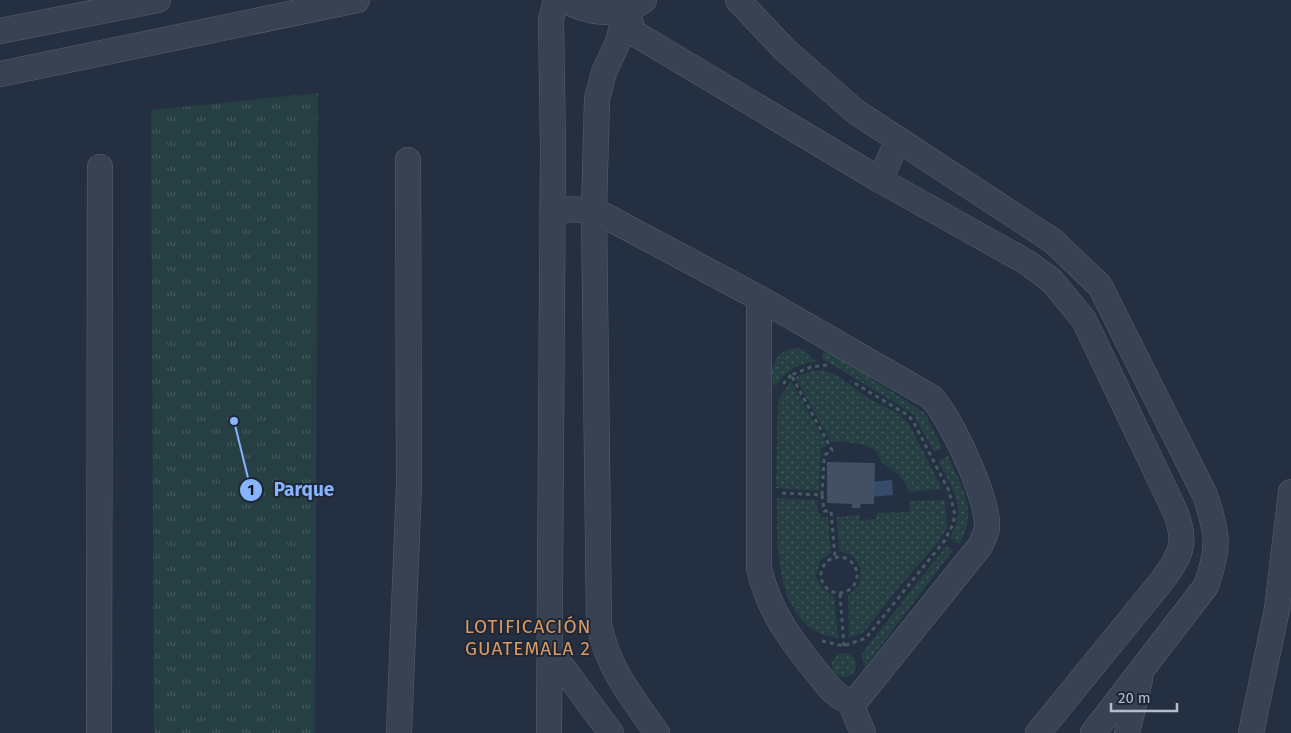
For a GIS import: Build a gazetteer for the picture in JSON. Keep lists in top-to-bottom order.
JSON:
{
  "districts": ["LOTIFICACIÓN GUATEMALA 2"],
  "places": ["Parque"],
  "scale_bar": "20 m"
}
